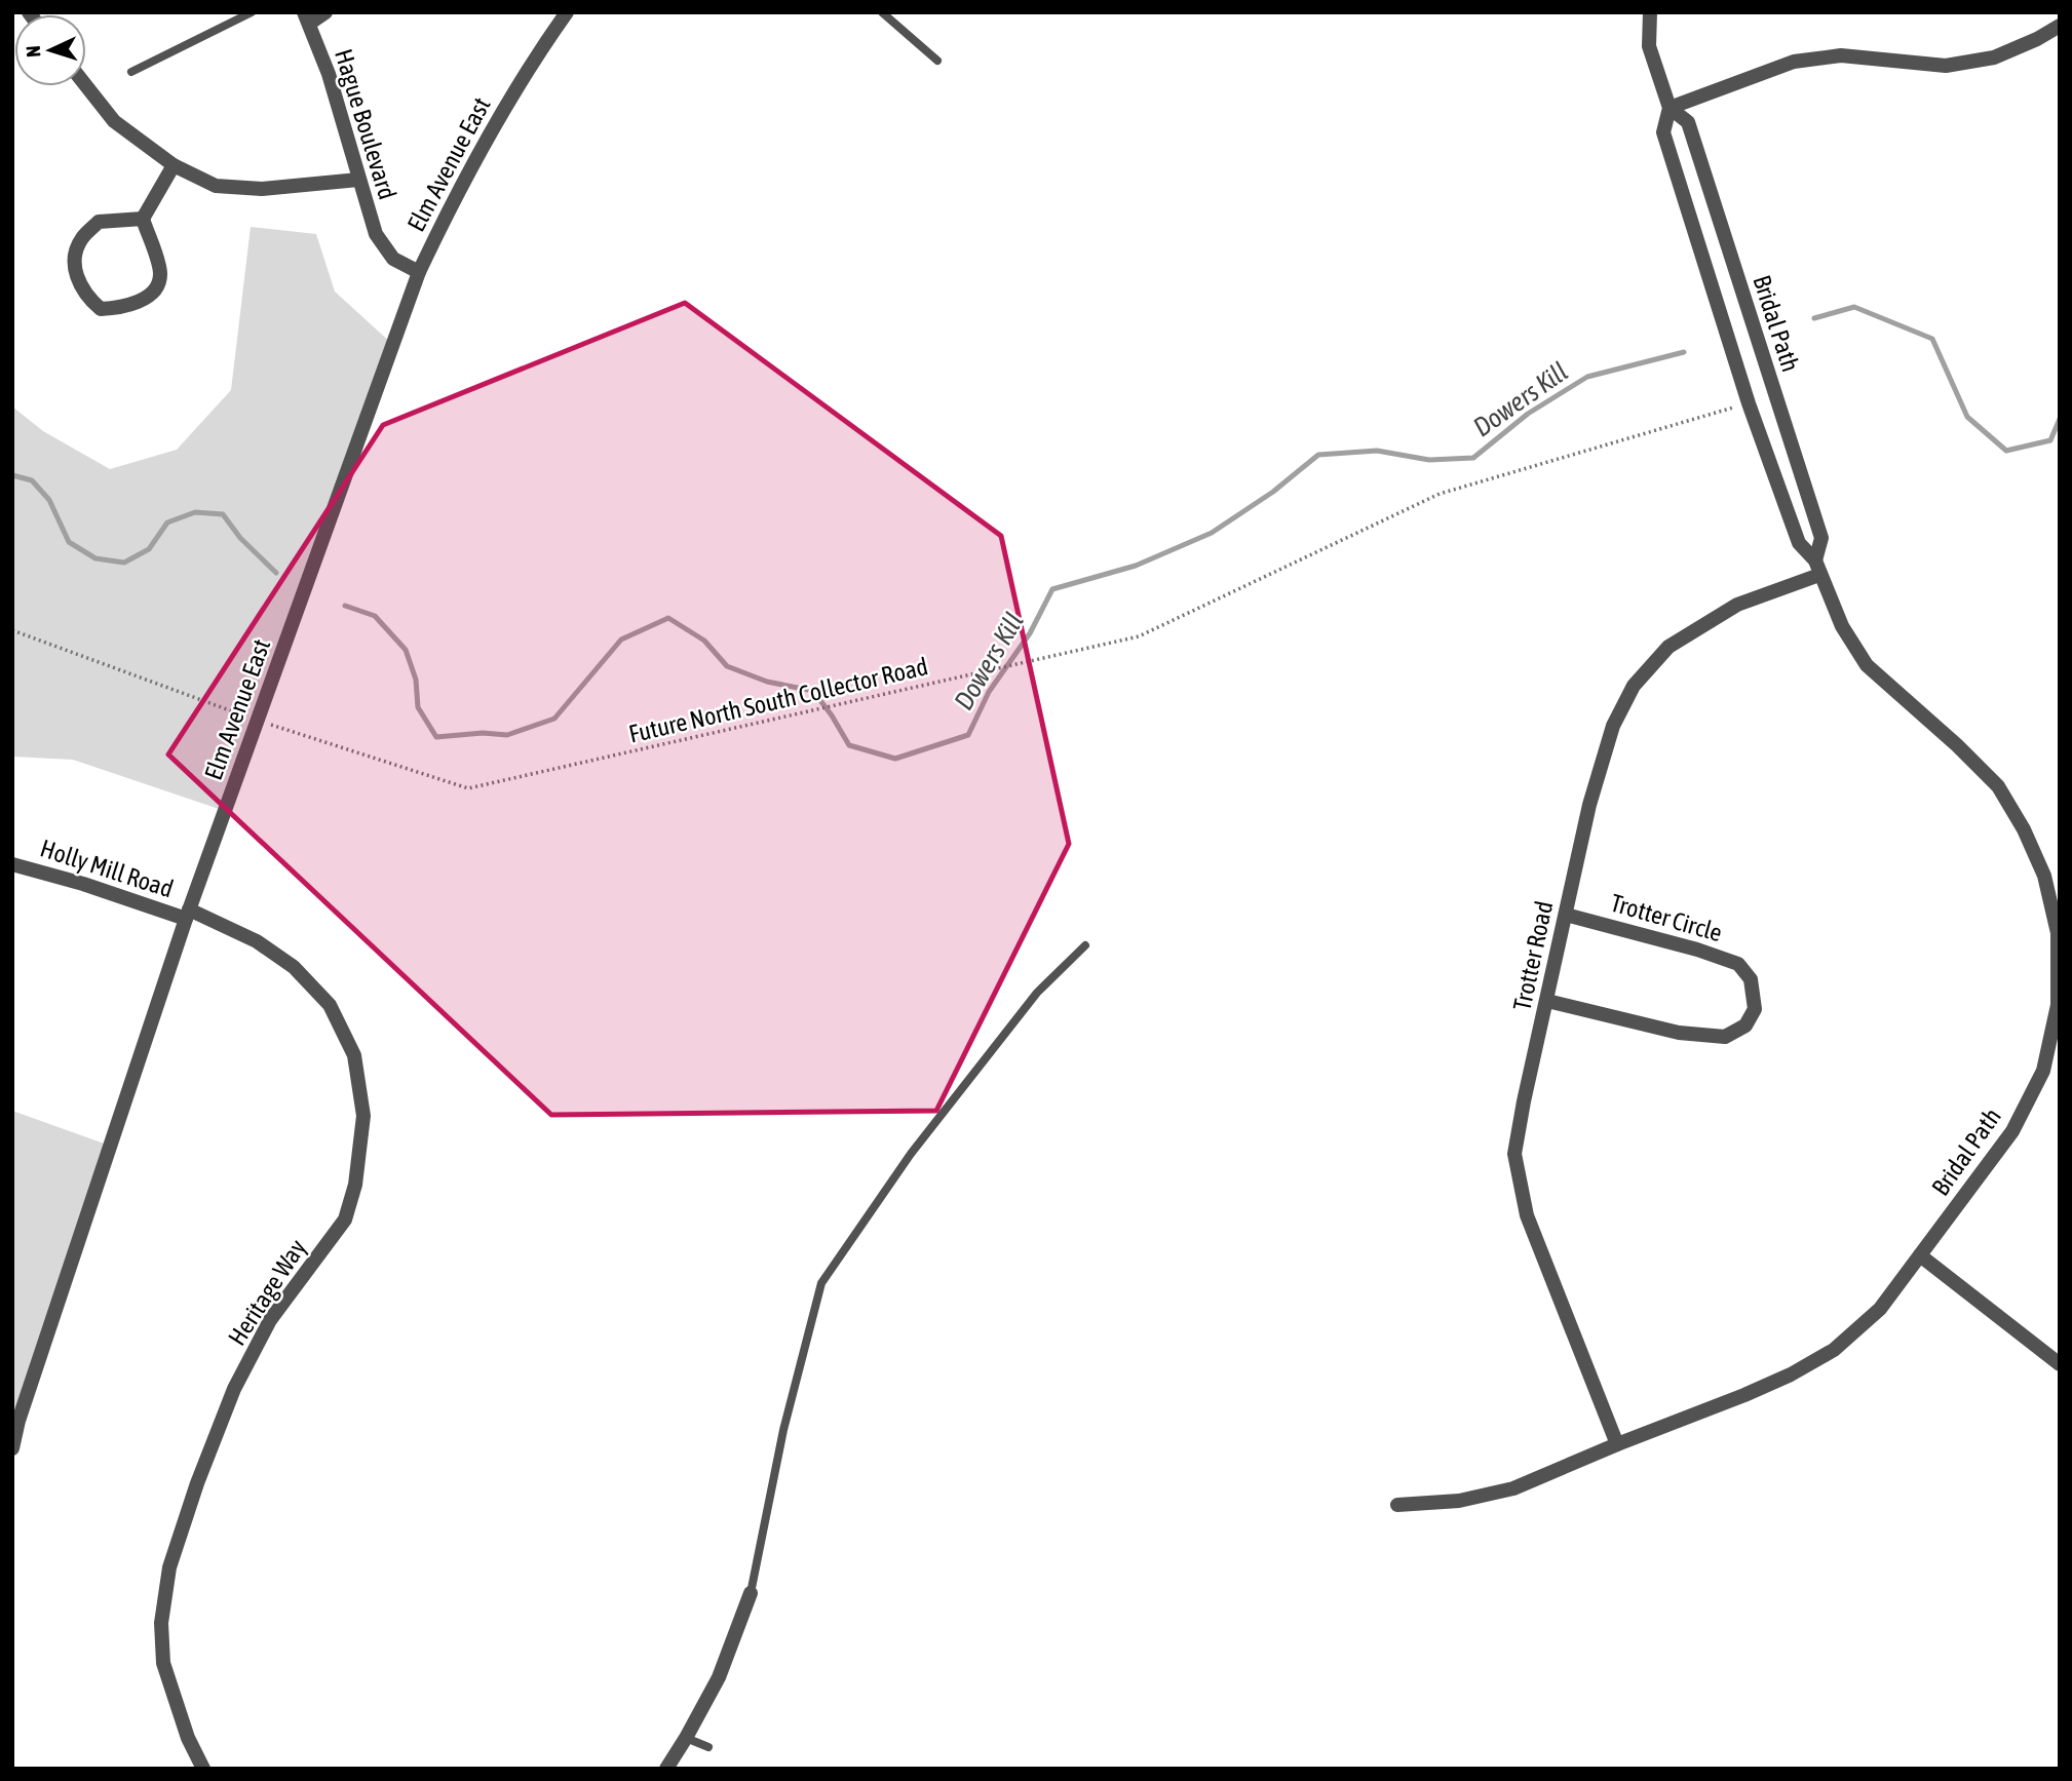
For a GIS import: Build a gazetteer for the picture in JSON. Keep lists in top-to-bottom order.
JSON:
{
  "streets": {
    "street": [
      "Hague Boulevard",
      "Elm Avenue East",
      "Bridal Path",
      "Holly Mill Road",
      "Trotter Circle",
      "Trotter Road",
      "Heritage Way"
    ],
    "path": ["Future North South Collector Road"]
  },
  "crossings": [
    ["Hague Boulevard", "Elm Avenue East"],
    ["Elm Avenue East", "Future North South Collector Road"],
    ["Elm Avenue East", "Holly Mill Road"],
    ["Elm Avenue East", "Heritage Way"],
    ["Bridal Path", "Future North South Collector Road"],
    ["Bridal Path", "Trotter Road"],
    ["Holly Mill Road", "Heritage Way"],
    ["Trotter Circle", "Trotter Road"]
  ],
  "water": ["Dowers Kill"],
  "north": "left"
}
